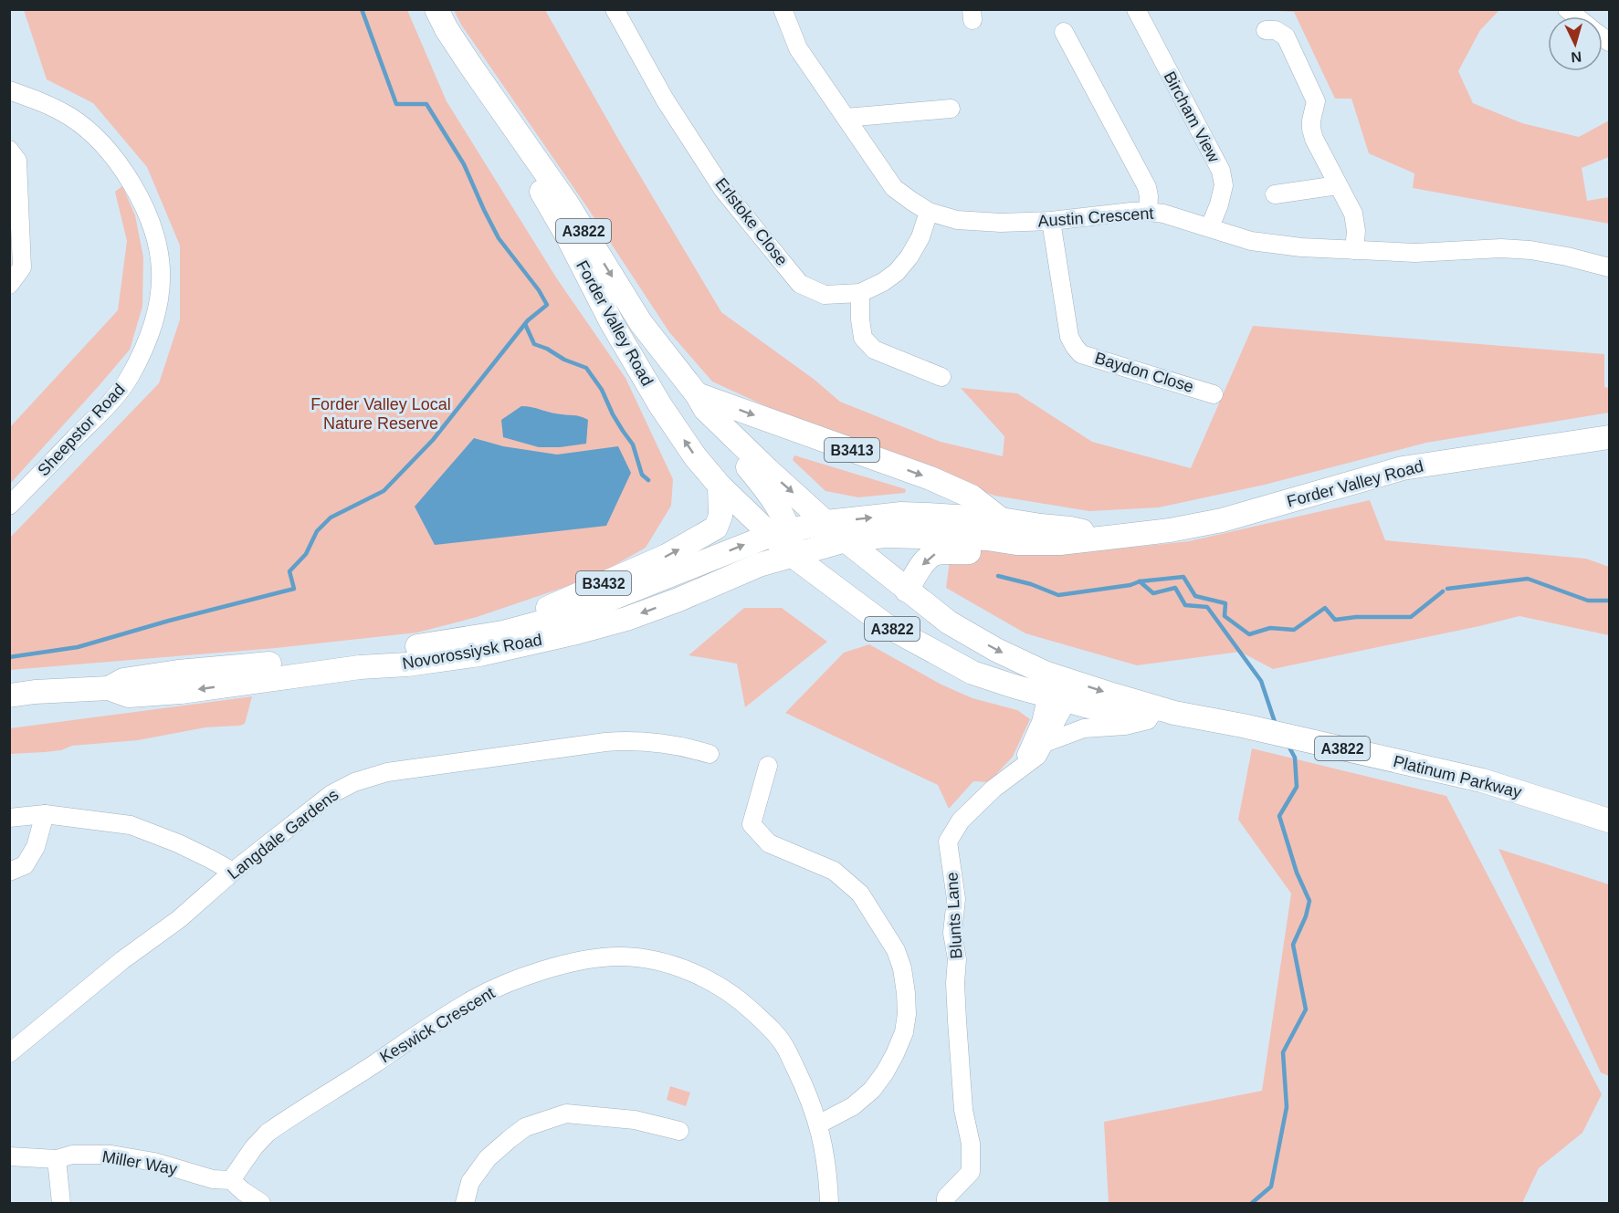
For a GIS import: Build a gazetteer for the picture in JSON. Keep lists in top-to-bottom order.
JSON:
{
  "streets": {
    "main road": [
      "A3822",
      "Forder Valley Road",
      "B3413",
      "B3432",
      "Novorossiysk Road",
      "Platinum Parkway"
    ],
    "street": [
      "Bircham View",
      "Austin Crescent",
      "Erlstoke Close",
      "Baydon Close",
      "Sheepstor Road",
      "Langdale Gardens",
      "Blunts Lane",
      "Keswick Crescent",
      "Miller Way"
    ]
  },
  "crossings": [
    ["Bircham View", "Austin Crescent"],
    ["Austin Crescent", "Erlstoke Close"],
    ["Austin Crescent", "Baydon Close"],
    ["Forder Valley Road", "B3413"],
    ["Forder Valley Road", "B3432"],
    ["Forder Valley Road", "Novorossiysk Road"],
    ["Forder Valley Road", "Platinum Parkway"],
    ["B3432", "Novorossiysk Road"],
    ["Novorossiysk Road", "Platinum Parkway"],
    ["Platinum Parkway", "Blunts Lane"],
    ["Keswick Crescent", "Miller Way"]
  ],
  "parks": ["Forder Valley Local Nature Reserve"],
  "north": "bottom"
}
